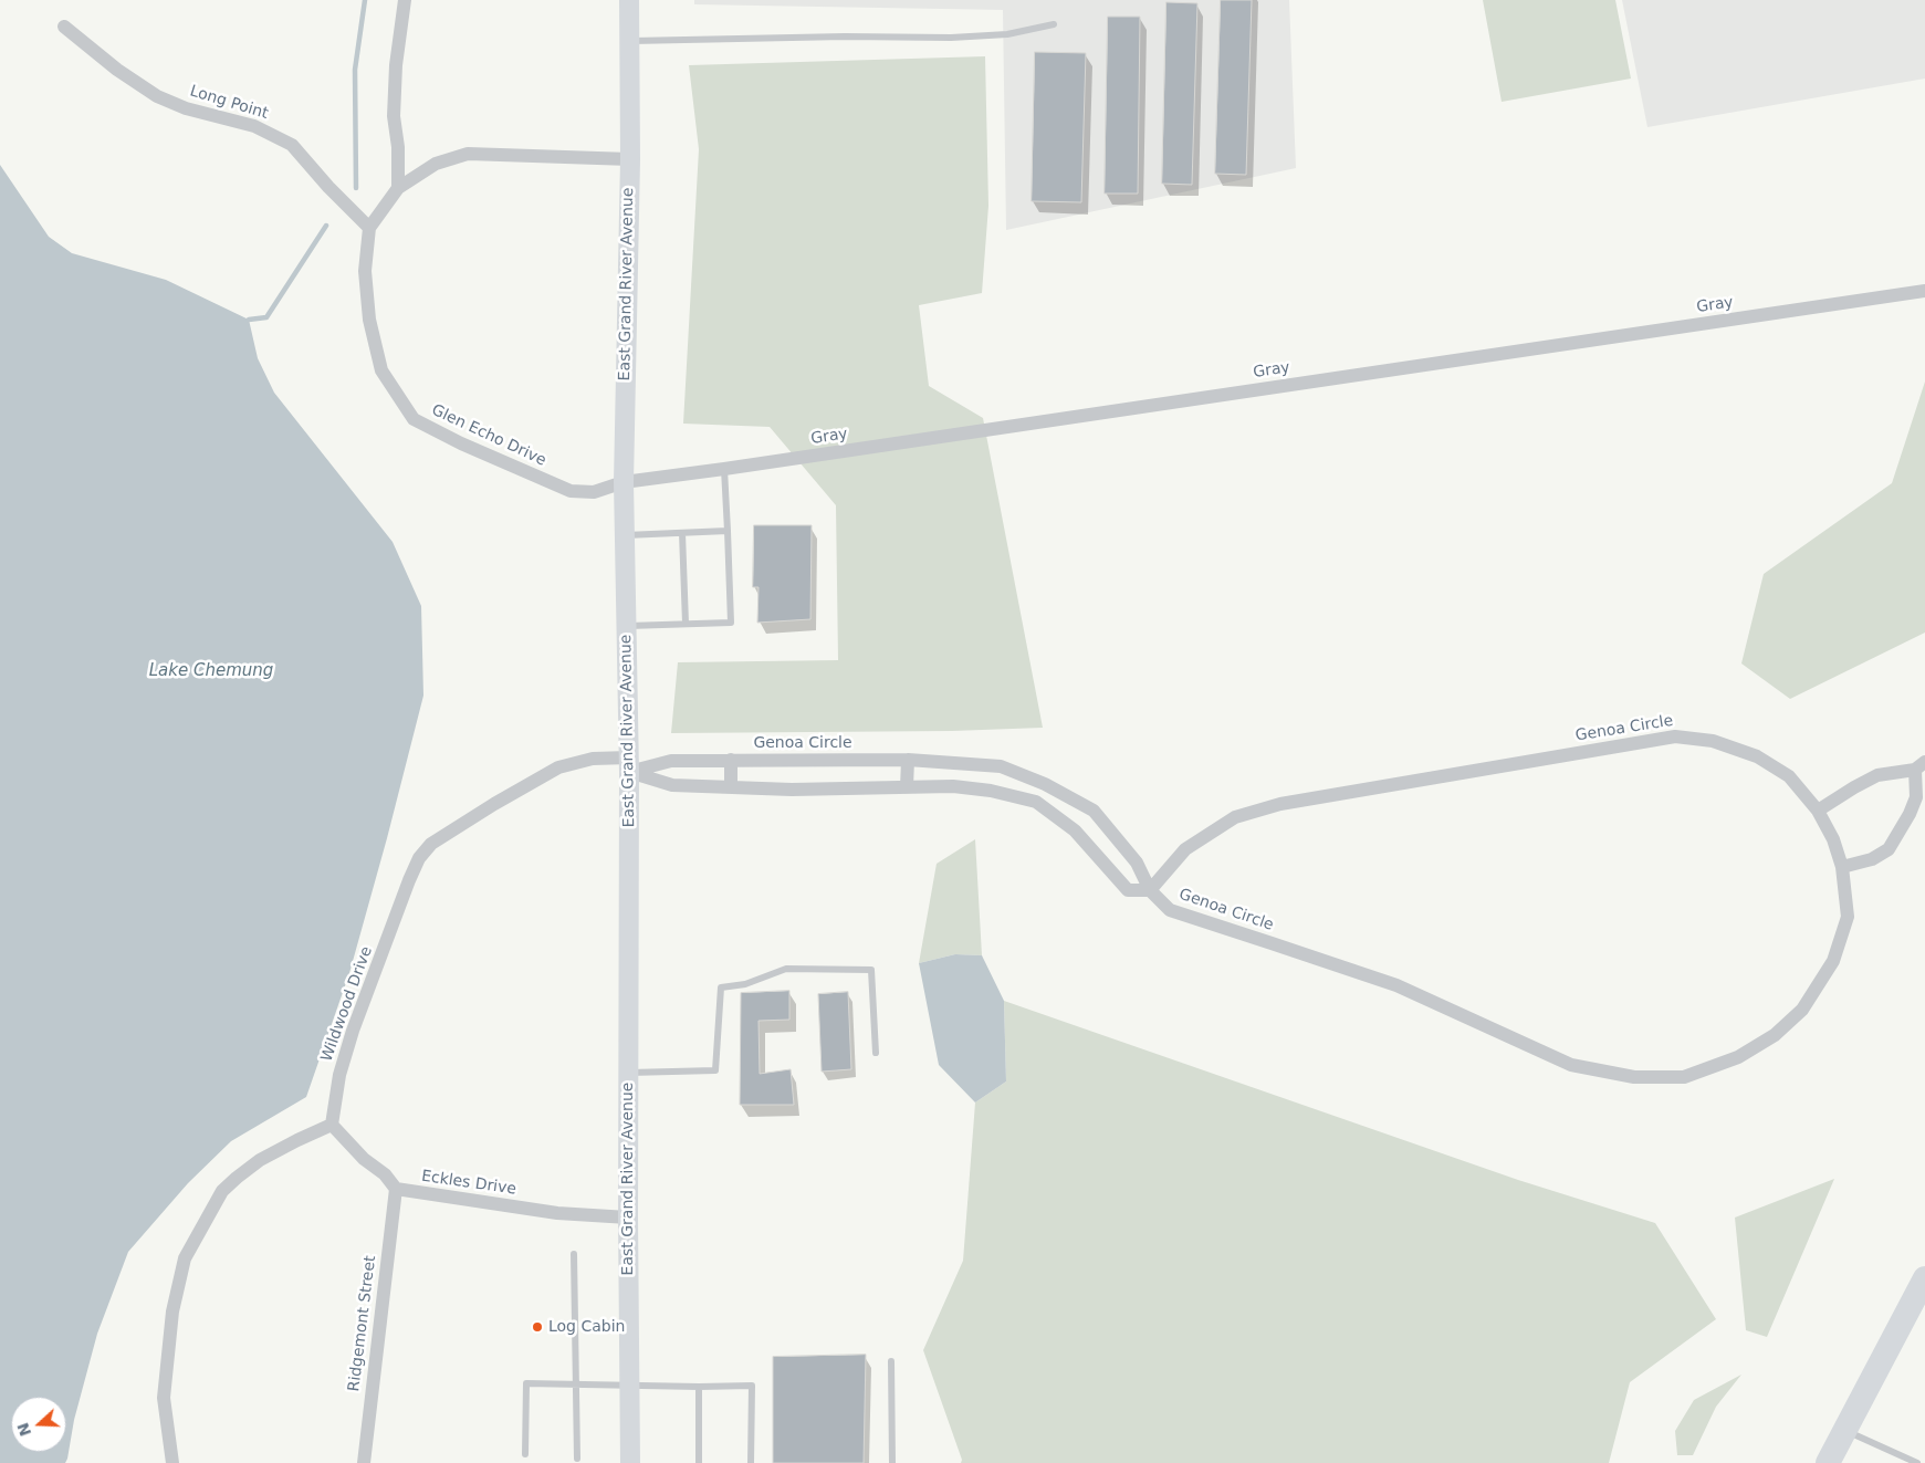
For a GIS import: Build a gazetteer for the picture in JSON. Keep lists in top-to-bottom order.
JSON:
{
  "streets": {
    "main road": ["East Grand River Avenue"],
    "street": [
      "Long Point",
      "Gray",
      "Glen Echo Drive",
      "Genoa Circle",
      "Wildwood Drive",
      "Eckles Drive",
      "Ridgemont Street"
    ]
  },
  "crossings": [
    ["Long Point", "Glen Echo Drive"],
    ["East Grand River Avenue", "Gray"],
    ["East Grand River Avenue", "Glen Echo Drive"],
    ["East Grand River Avenue", "Genoa Circle"],
    ["East Grand River Avenue", "Wildwood Drive"],
    ["East Grand River Avenue", "Eckles Drive"],
    ["Gray", "Glen Echo Drive"],
    ["Genoa Circle", "Wildwood Drive"],
    ["Eckles Drive", "Ridgemont Street"]
  ],
  "water": ["Lake Chemung"],
  "places": ["Log Cabin"],
  "north": "left"
}
